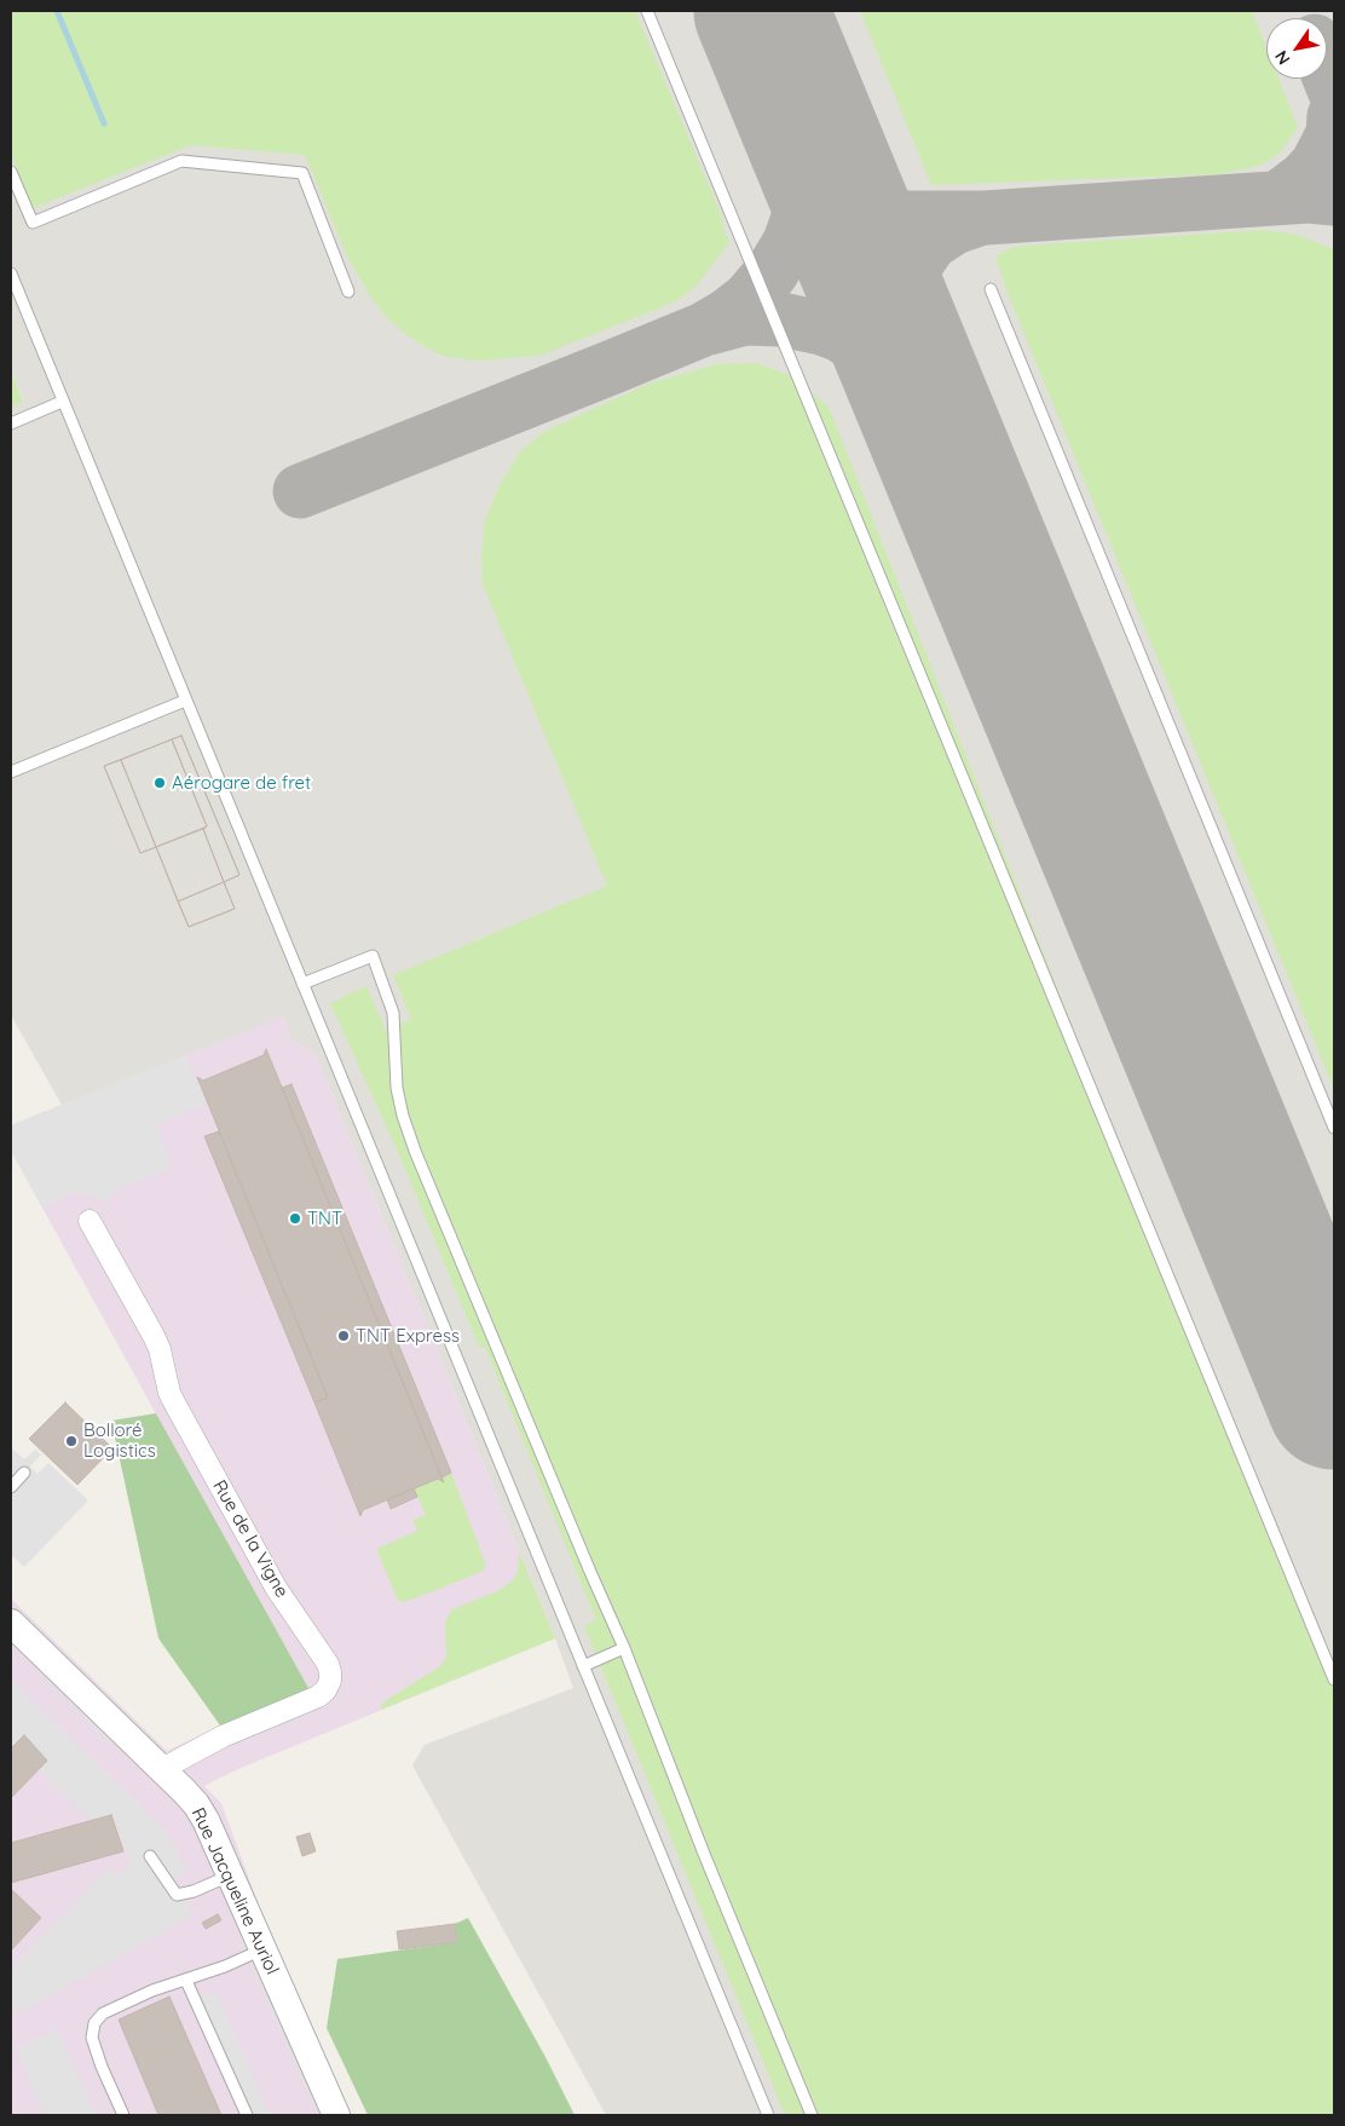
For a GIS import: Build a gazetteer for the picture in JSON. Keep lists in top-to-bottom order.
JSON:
{
  "streets": {
    "street": ["Rue de la Vigne", "Rue Jacqueline Auriol"]
  },
  "crossings": [
    ["Rue de la Vigne", "Rue Jacqueline Auriol"]
  ],
  "places": [
    "Aérogare de fret",
    "TNT",
    "TNT Express",
    "Bolloré Logistics"
  ],
  "north": "bottom left"
}
